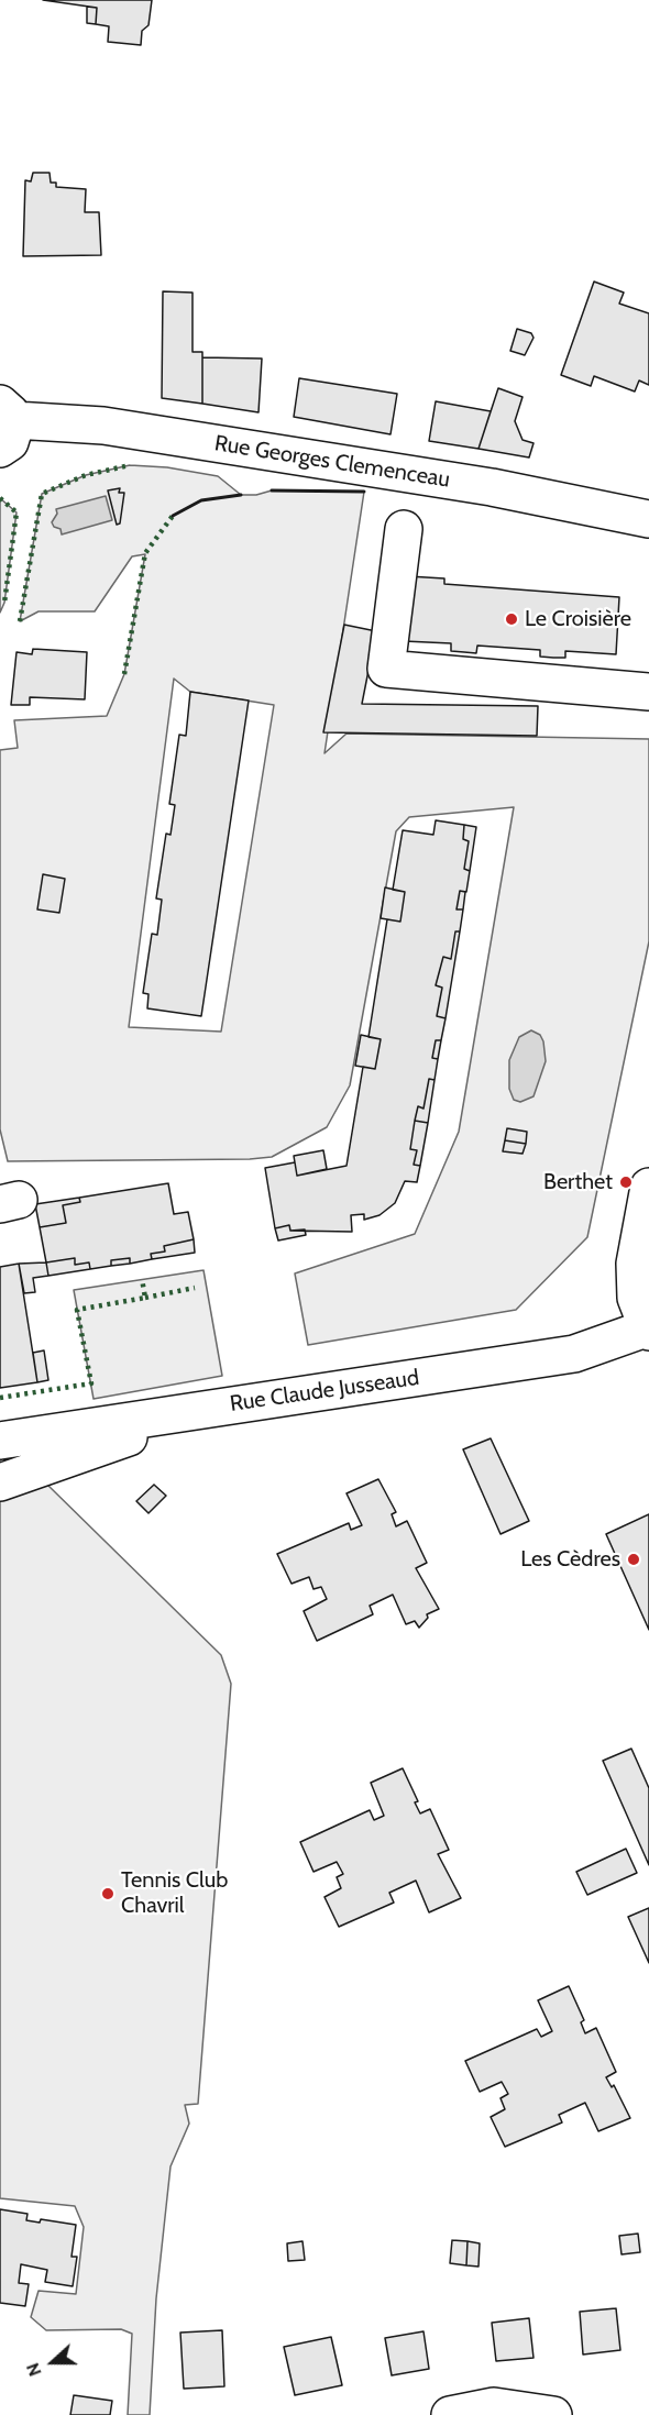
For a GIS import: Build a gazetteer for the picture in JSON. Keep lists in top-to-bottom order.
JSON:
{
  "streets": {
    "street": ["Rue Georges Clemenceau", "Rue Claude Jusseaud"]
  },
  "places": [
    "Le Croisière",
    "Berthet",
    "Les Cèdres",
    "Tennis Club Chavril"
  ],
  "north": "left"
}
